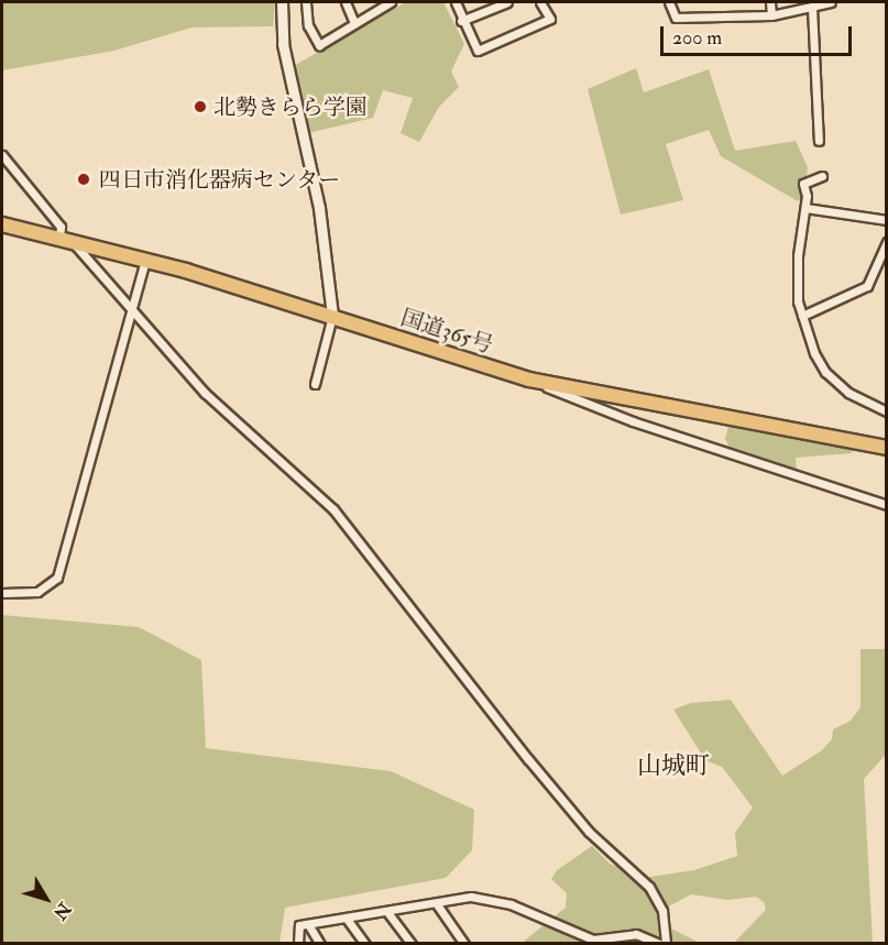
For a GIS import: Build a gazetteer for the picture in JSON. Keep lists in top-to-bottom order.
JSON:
{
  "streets": {
    "highway": ["国道365号"]
  },
  "districts": ["山城町"],
  "places": ["北勢きらら学園", "四日市消化器病センター"],
  "scale_bar": "200 m",
  "north": "bottom right"
}
